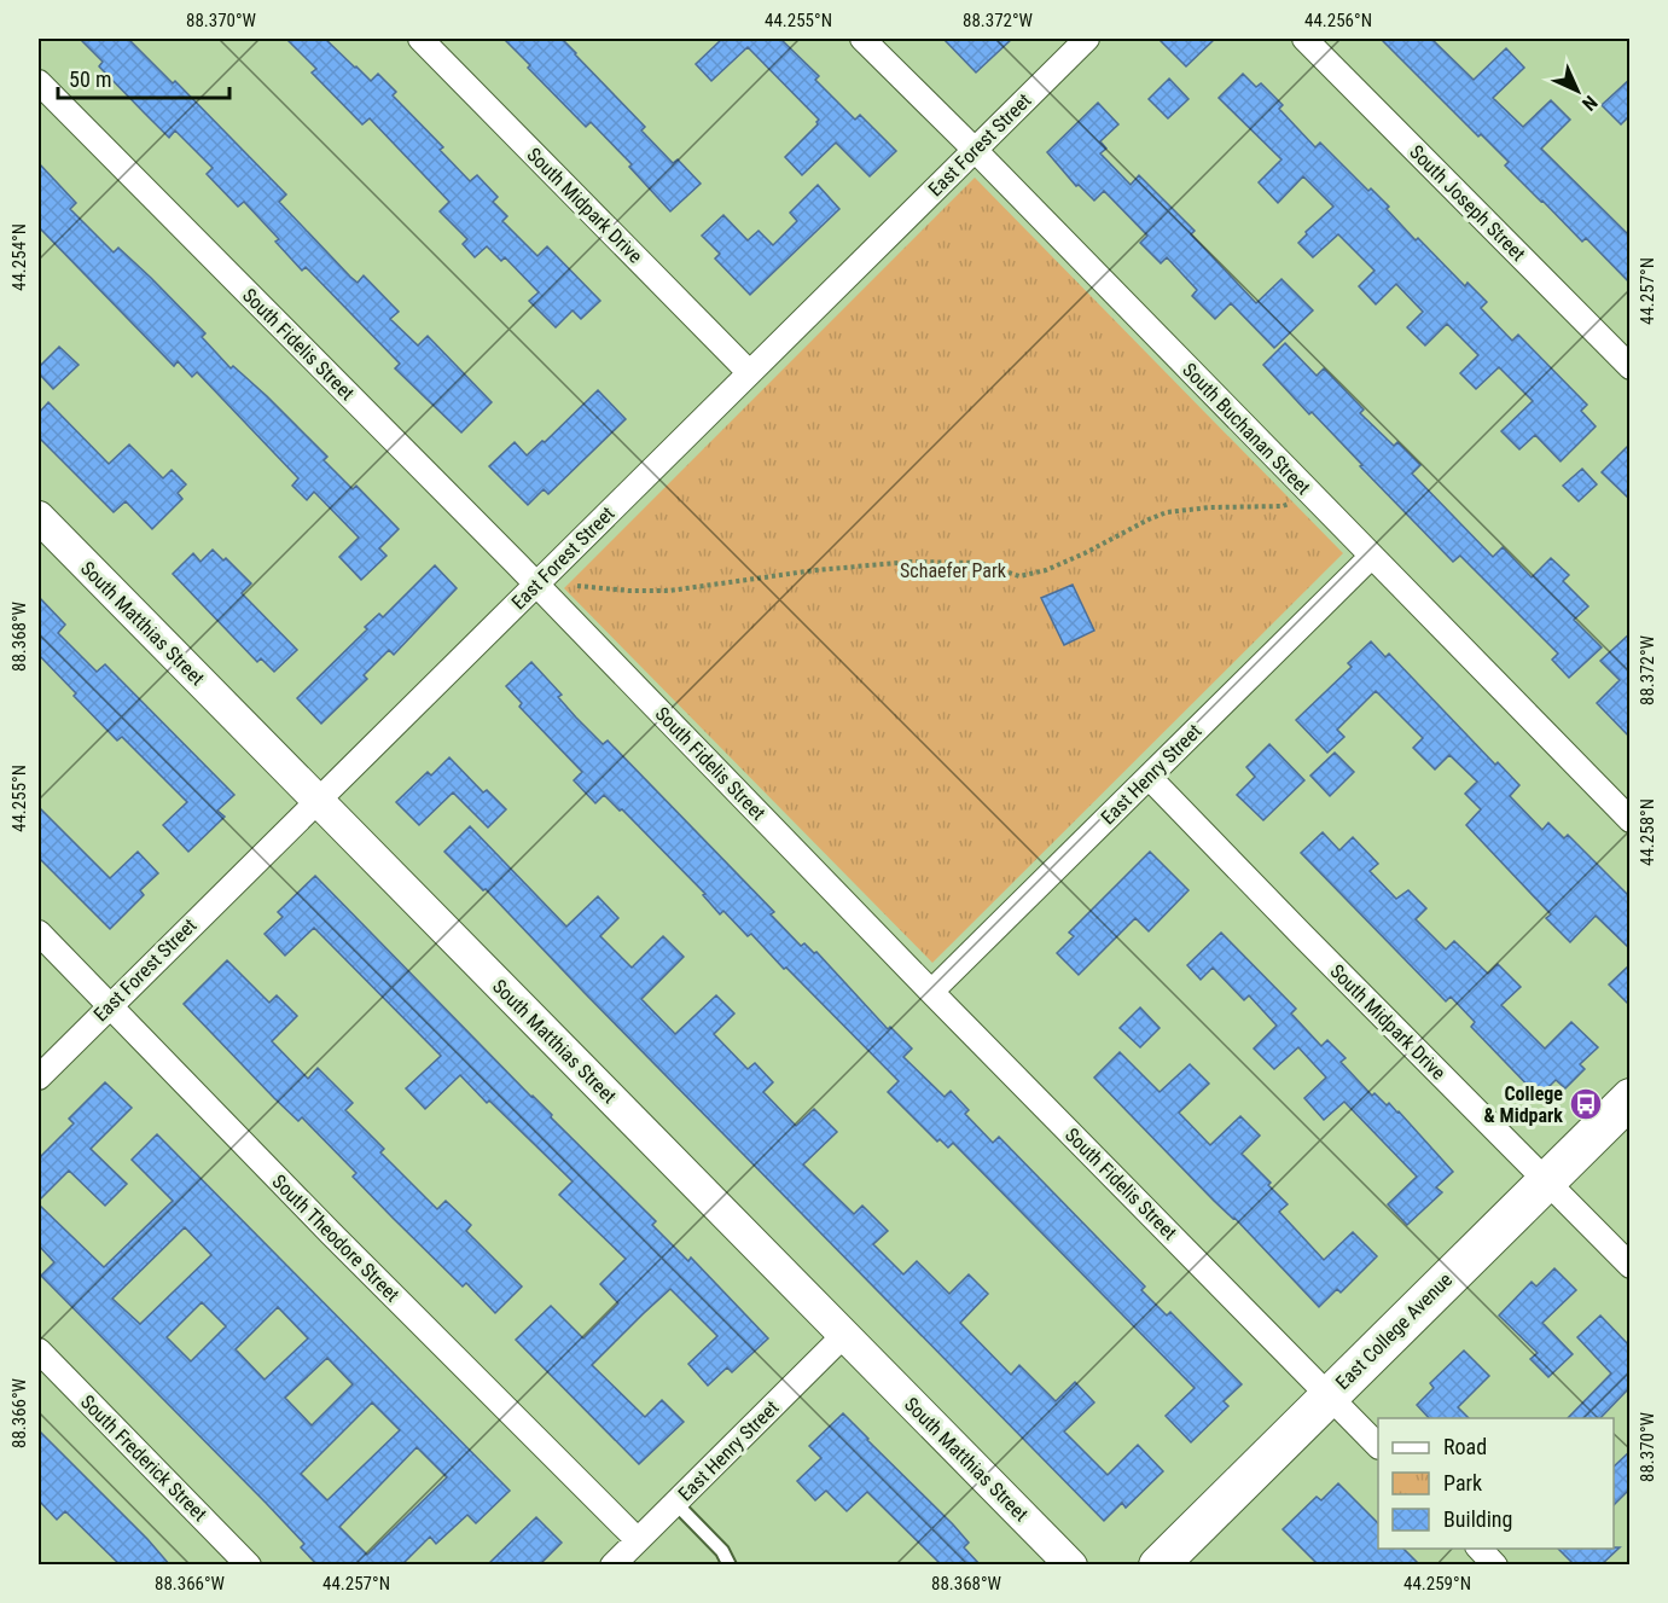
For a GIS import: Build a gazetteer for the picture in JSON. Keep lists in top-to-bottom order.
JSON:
{
  "streets": {
    "main road": ["East College Avenue"],
    "street": [
      "East Forest Street",
      "South Joseph Street",
      "South Midpark Drive",
      "South Fidelis Street",
      "South Buchanan Street",
      "South Matthias Street",
      "East Henry Street",
      "South Theodore Street",
      "South Frederick Street"
    ]
  },
  "crossings": [
    ["East Forest Street", "South Midpark Drive"],
    ["East Forest Street", "South Fidelis Street"],
    ["East Forest Street", "South Buchanan Street"],
    ["East Forest Street", "South Matthias Street"],
    ["East Forest Street", "South Theodore Street"],
    ["South Midpark Drive", "East Henry Street"],
    ["South Midpark Drive", "East College Avenue"],
    ["South Fidelis Street", "East Henry Street"],
    ["South Fidelis Street", "East College Avenue"],
    ["South Buchanan Street", "East Henry Street"],
    ["South Matthias Street", "East Henry Street"],
    ["East Henry Street", "South Theodore Street"]
  ],
  "parks": ["Schaefer Park"],
  "places": {
    "bus stop": ["College & Midpark"]
  },
  "legend": ["Road", "Park", "Building"],
  "scale_bar": "50 m",
  "north": "bottom right",
  "coordinates": [
    "88.370°W",
    "44.255°N",
    "88.372°W",
    "44.256°N",
    "44.254°N",
    "44.257°N",
    "88.368°W",
    "44.258°N",
    "88.366°W",
    "44.259°N"
  ]
}
